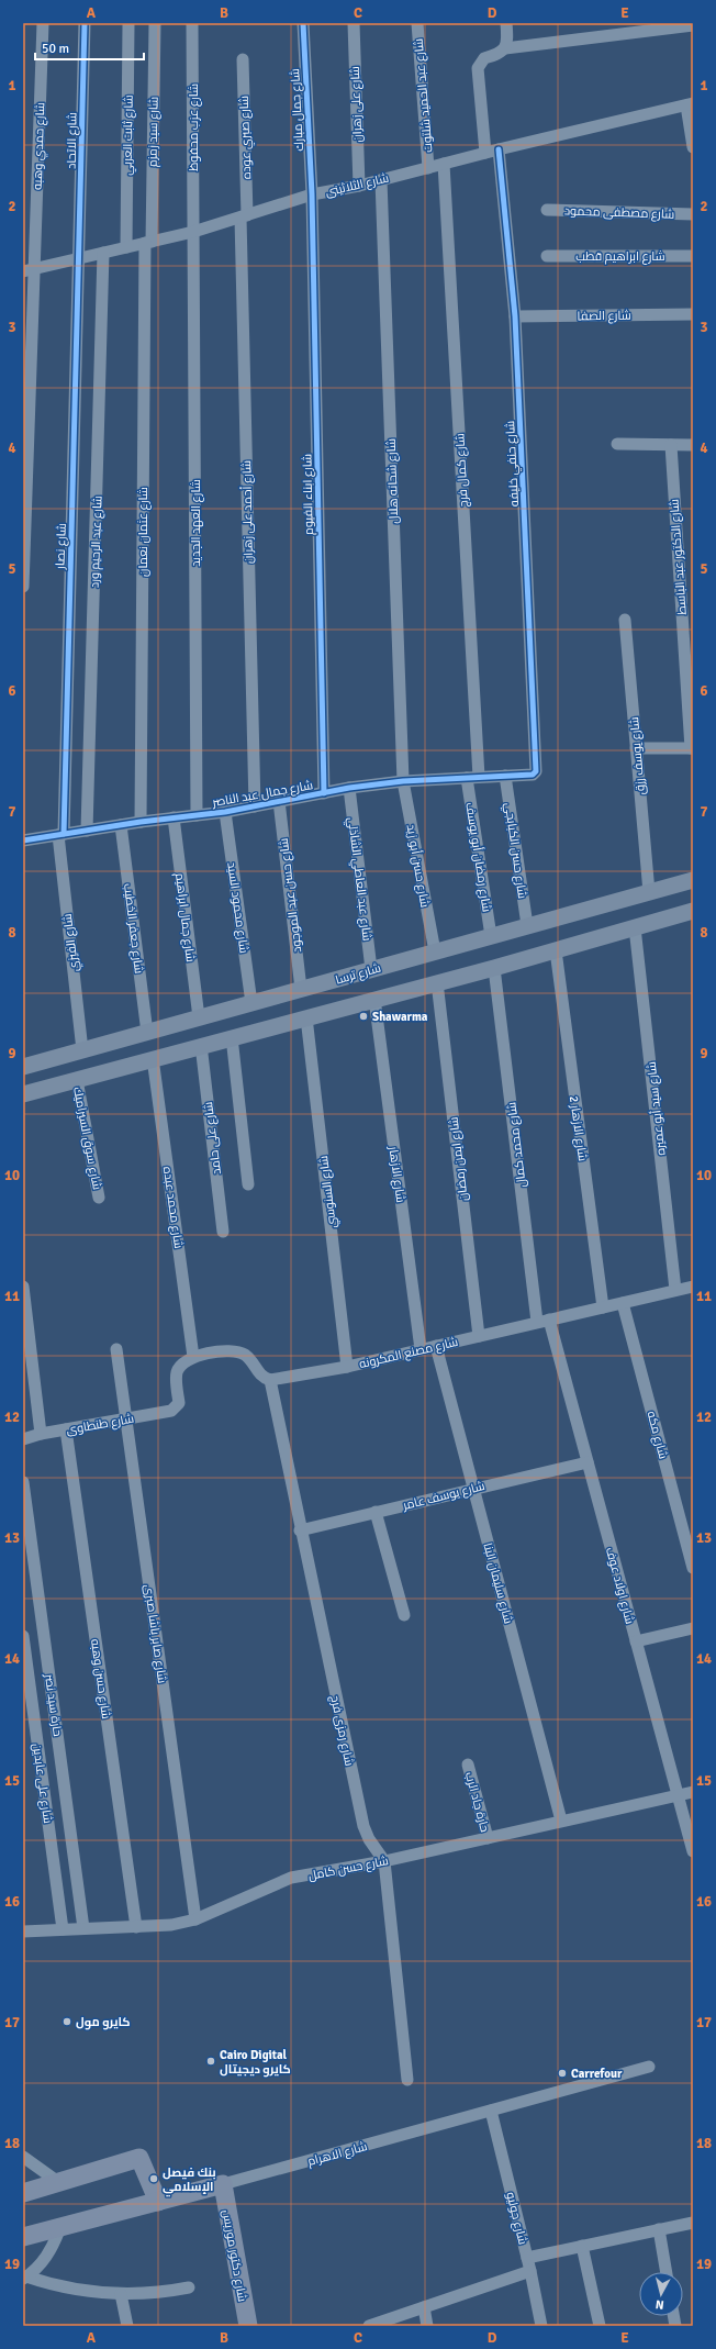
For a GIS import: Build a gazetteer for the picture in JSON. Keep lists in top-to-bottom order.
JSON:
{
  "streets": {
    "main road": ["شارع ترسا", "شارع الاهرام", "شارع دكتور موريس"],
    "street": [
      "شارع عبد الحميد شلتوت",
      "شارع على زهران",
      "شارع جمال مبارك",
      "شارع عزب محفوظ",
      "شارع سيد زمزم",
      "شارع ثابت العربي",
      "شارع صبري عوده",
      "شارع الاتحاد",
      "شارع حمدي وهبه",
      "شارع الثلاثينى",
      "شارع مصطفى محمود",
      "شارع ابراهيم قطب",
      "شارع الصفا",
      "شارع حنفي خليفه",
      "شارع كمال فرج",
      "شارع شحاته هلال",
      "شارع ابناء الفيوم",
      "شارع أحمد على زهران",
      "شارع العهد الجديد",
      "شارع عثمان نعمان",
      "شارع عبد الرحيم ورد",
      "شارع نصار",
      "شارع الدكتور عبد الباسط",
      "شارع يوسف رزق",
      "شارع جمال عبد الناصر",
      "شارع حسن الكبابجي",
      "شارع رمضان أبو يوسف",
      "شارع حسن أبو زيد",
      "شارع عبد العاطي الشاذلي",
      "شارع حسن عبد الموجود",
      "شارع محمود السيد",
      "شارع جمال ابراهيم",
      "شارع جعفر الخطيب",
      "شارع الفيزي",
      "شارع سيد أبو عميره",
      "شارع الازهار 2",
      "شارع سوق السيراميك",
      "شارع على حامد",
      "شارع محمد كمال",
      "شارع ايمن رمضان",
      "شارع الازهار",
      "شارع السنوسي",
      "شارع محمد عبده",
      "شارع مصنع المكرونه",
      "شارع طنطاوى",
      "شارع مكه",
      "شارع يوسف عامر",
      "شارع سليمان البنا",
      "شارع اولاد عوف",
      "شارع صابر باشا صبرى",
      "شارع حسن وهبه",
      "حارة سيد نصر",
      "شارع رمزى فرج",
      "شارع على عابدين",
      "حارة جاد الرب",
      "شارع حسن كامل",
      "شارع جوليو"
    ]
  },
  "crossings": [
    ["شارع عبد الحميد شلتوت", "شارع الثلاثينى"],
    ["شارع على زهران", "شارع الثلاثينى"],
    ["شارع جمال مبارك", "شارع الثلاثينى"],
    ["شارع جمال مبارك", "شارع ابناء الفيوم"],
    ["شارع عزب محفوظ", "شارع الثلاثينى"],
    ["شارع عزب محفوظ", "شارع العهد الجديد"],
    ["شارع سيد زمزم", "شارع الثلاثينى"],
    ["شارع سيد زمزم", "شارع عثمان نعمان"],
    ["شارع ثابت العربي", "شارع الثلاثينى"],
    ["شارع صبري عوده", "شارع الثلاثينى"],
    ["شارع صبري عوده", "شارع أحمد على زهران"],
    ["شارع الاتحاد", "شارع الثلاثينى"],
    ["شارع الاتحاد", "شارع نصار"],
    ["شارع حمدي وهبه", "شارع الثلاثينى"],
    ["شارع الثلاثينى", "شارع حنفي خليفه"],
    ["شارع الثلاثينى", "شارع كمال فرج"],
    ["شارع الثلاثينى", "شارع شحاته هلال"],
    ["شارع الثلاثينى", "شارع ابناء الفيوم"],
    ["شارع الثلاثينى", "شارع أحمد على زهران"],
    ["شارع الثلاثينى", "شارع العهد الجديد"],
    ["شارع الثلاثينى", "شارع عثمان نعمان"],
    ["شارع الثلاثينى", "شارع عبد الرحيم ورد"],
    ["شارع الثلاثينى", "شارع نصار"],
    ["شارع الصفا", "شارع حنفي خليفه"],
    ["شارع حنفي خليفه", "شارع جمال عبد الناصر"],
    ["شارع كمال فرج", "شارع جمال عبد الناصر"],
    ["شارع شحاته هلال", "شارع جمال عبد الناصر"],
    ["شارع شحاته هلال", "شارع حسن أبو زيد"],
    ["شارع ابناء الفيوم", "شارع جمال عبد الناصر"],
    ["شارع أحمد على زهران", "شارع جمال عبد الناصر"],
    ["شارع العهد الجديد", "شارع جمال عبد الناصر"],
    ["شارع عثمان نعمان", "شارع جمال عبد الناصر"],
    ["شارع عبد الرحيم ورد", "شارع جمال عبد الناصر"],
    ["شارع نصار", "شارع جمال عبد الناصر"],
    ["شارع نصار", "شارع الفيزي"],
    ["شارع يوسف رزق", "شارع ترسا"],
    ["شارع جمال عبد الناصر", "شارع حسن الكبابجي"],
    ["شارع جمال عبد الناصر", "شارع رمضان أبو يوسف"],
    ["شارع جمال عبد الناصر", "شارع حسن أبو زيد"],
    ["شارع جمال عبد الناصر", "شارع عبد العاطي الشاذلي"],
    ["شارع جمال عبد الناصر", "شارع حسن عبد الموجود"],
    ["شارع جمال عبد الناصر", "شارع محمود السيد"],
    ["شارع جمال عبد الناصر", "شارع جمال ابراهيم"],
    ["شارع جمال عبد الناصر", "شارع جعفر الخطيب"],
    ["شارع جمال عبد الناصر", "شارع الفيزي"],
    ["شارع حسن الكبابجي", "شارع ترسا"],
    ["شارع رمضان أبو يوسف", "شارع ترسا"],
    ["شارع حسن أبو زيد", "شارع ترسا"],
    ["شارع عبد العاطي الشاذلي", "شارع ترسا"],
    ["شارع حسن عبد الموجود", "شارع ترسا"],
    ["شارع محمود السيد", "شارع ترسا"],
    ["شارع جمال ابراهيم", "شارع ترسا"],
    ["شارع جعفر الخطيب", "شارع ترسا"],
    ["شارع الفيزي", "شارع ترسا"],
    ["شارع سيد أبو عميره", "شارع مصنع المكرونه"],
    ["شارع الازهار 2", "شارع مصنع المكرونه"],
    ["شارع محمد كمال", "شارع مصنع المكرونه"],
    ["شارع محمد كمال", "شارع اولاد عوف"],
    ["شارع ايمن رمضان", "شارع مصنع المكرونه"],
    ["شارع الازهار", "شارع مصنع المكرونه"],
    ["شارع السنوسي", "شارع مصنع المكرونه"],
    ["شارع محمد عبده", "شارع طنطاوى"],
    ["شارع مصنع المكرونه", "شارع مكه"],
    ["شارع مصنع المكرونه", "شارع سليمان البنا"],
    ["شارع مصنع المكرونه", "شارع اولاد عوف"],
    ["شارع مصنع المكرونه", "شارع رمزى فرج"],
    ["شارع طنطاوى", "شارع صابر باشا صبرى"],
    ["شارع طنطاوى", "شارع حسن وهبه"],
    ["شارع يوسف عامر", "شارع سليمان البنا"],
    ["شارع يوسف عامر", "شارع اولاد عوف"],
    ["شارع يوسف عامر", "شارع رمزى فرج"],
    ["شارع سليمان البنا", "شارع حسن كامل"],
    ["شارع اولاد عوف", "شارع حسن كامل"],
    ["شارع صابر باشا صبرى", "شارع حسن كامل"],
    ["شارع حسن وهبه", "شارع حسن كامل"],
    ["حارة سيد نصر", "شارع حسن كامل"],
    ["شارع رمزى فرج", "شارع حسن كامل"],
    ["شارع على عابدين", "شارع حسن كامل"],
    ["حارة جاد الرب", "شارع حسن كامل"],
    ["شارع الاهرام", "شارع جوليو"],
    ["شارع الاهرام", "شارع دكتور موريس"]
  ],
  "places": [
    "Shawarma",
    "كايرو مول",
    "Cairo Digital كايرو ديجيتال",
    "Carrefour",
    "بنك فيصل الإسلامي"
  ],
  "scale_bar": "50 m",
  "north": "bottom",
  "grid": {
    "columns": [
      "A",
      "B",
      "C",
      "D",
      "E"
    ],
    "rows": [
      "1",
      "2",
      "3",
      "4",
      "5",
      "6",
      "7",
      "8",
      "9",
      "10",
      "11",
      "12",
      "13",
      "14",
      "15",
      "16",
      "17",
      "18",
      "19"
    ]
  }
}
